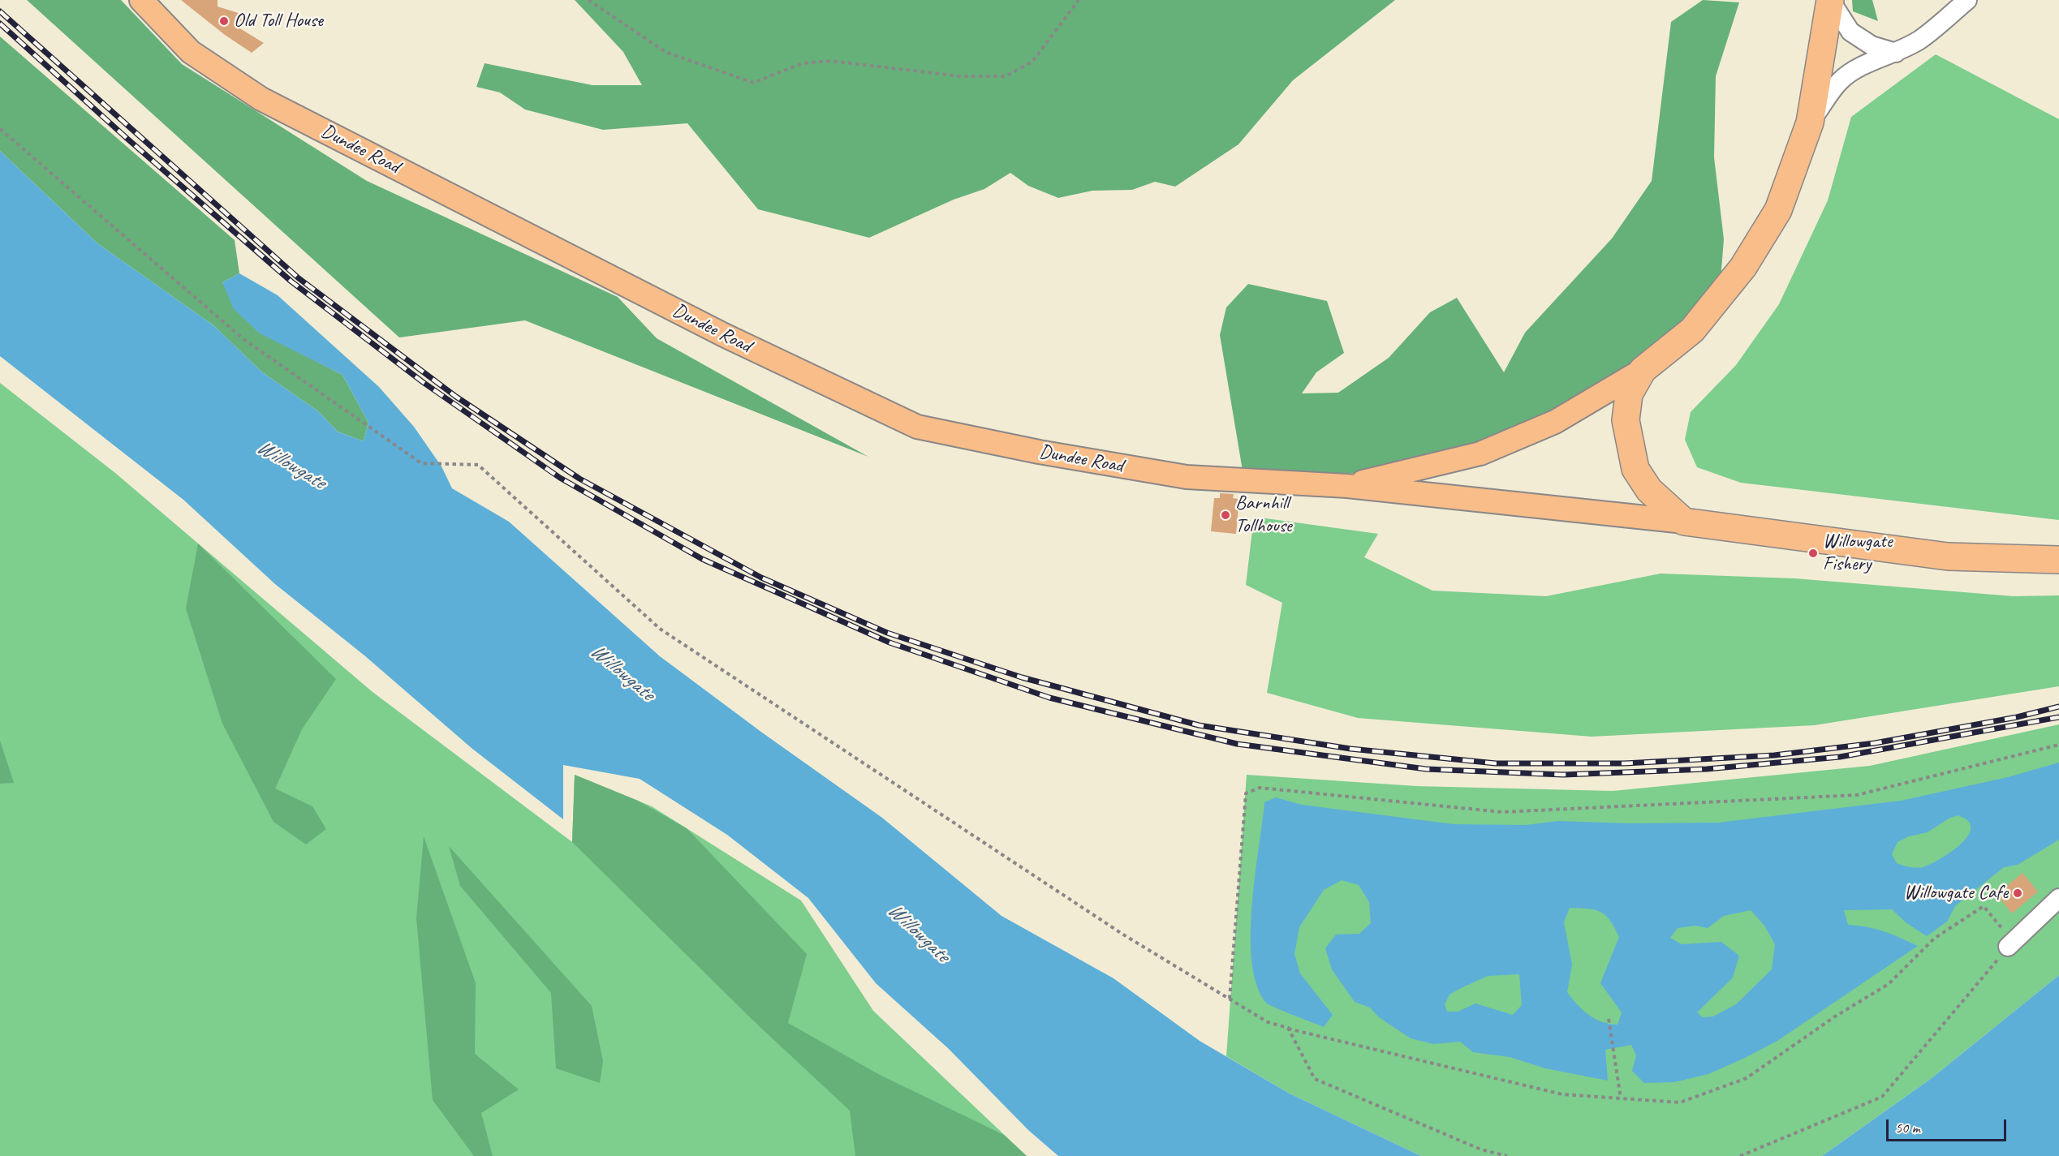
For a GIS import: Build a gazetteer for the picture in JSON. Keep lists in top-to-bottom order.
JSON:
{
  "streets": {
    "main road": ["Dundee Road"]
  },
  "water": ["Willowgate"],
  "places": [
    "Old Toll House",
    "Barnhill Tollhouse",
    "Willowgate Fishery",
    "Willowgate Cafe"
  ],
  "scale_bar": "50 m"
}
